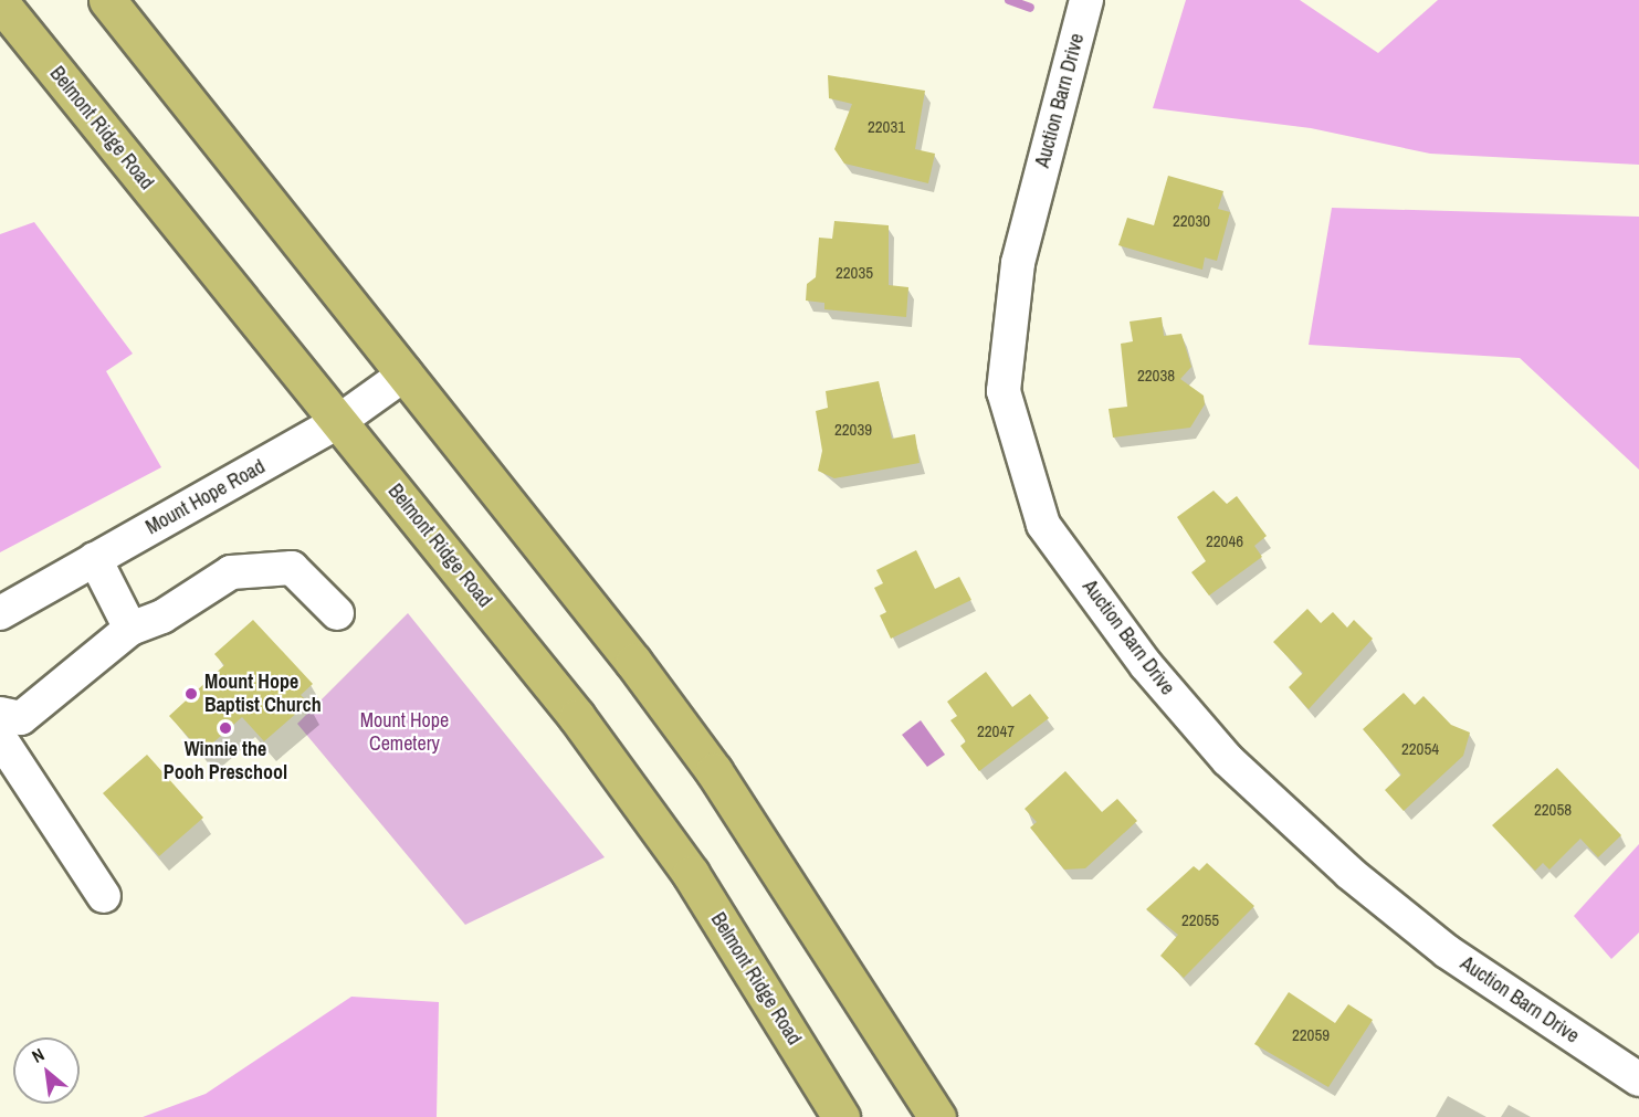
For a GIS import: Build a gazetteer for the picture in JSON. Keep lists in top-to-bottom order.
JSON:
{
  "streets": {
    "main road": ["Belmont Ridge Road"],
    "street": ["Auction Barn Drive", "Mount Hope Road"]
  },
  "crossings": [
    ["Belmont Ridge Road", "Mount Hope Road"]
  ],
  "parks": ["Mount Hope Cemetery"],
  "places": ["Mount Hope Baptist Church", "Winnie the Pooh Preschool"],
  "house_numbers": [
    "22031",
    "22030",
    "22035",
    "22038",
    "22039",
    "22046",
    "22047",
    "22054",
    "22058",
    "22055",
    "22059"
  ],
  "north": "top left"
}
